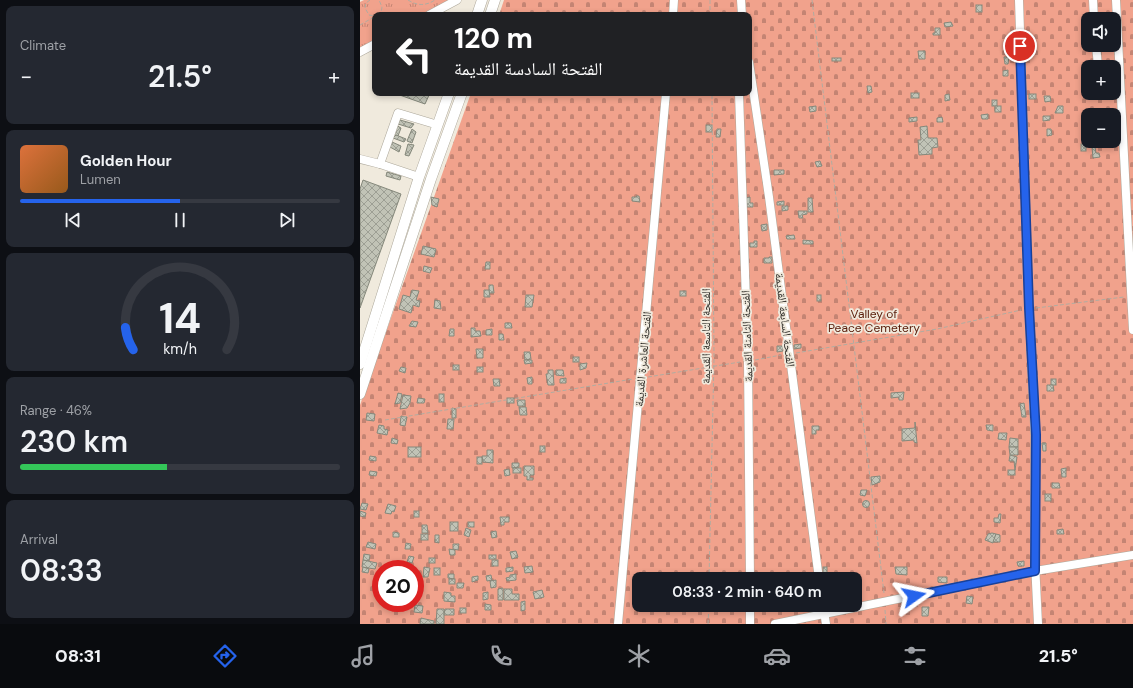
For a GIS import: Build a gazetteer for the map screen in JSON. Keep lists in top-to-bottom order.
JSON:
{
  "streets": {
    "street": ["الفتحة السابعة القديمة", "الفتحة الثامنة القديمة", "الفتحة العاشرة القديمة"],
    "path": ["الفتحة التاسعة القديمة"]
  },
  "parks": ["Valley of Peace Cemetery"],
  "page": {
    "tile": [
      "Climate",
      ["Range · 46%", "230 km"],
      ["Arrival", "08:33"]
    ],
    "map_buttons": ["+", "−"],
    "turn": ["120 m", "الفتحة السادسة القديمة"],
    "heat": ["−", "21.5°", "+"],
    "song": ["Golden Hour", "Lumen"],
    "limit": "20",
    "trip": "08:33 · 2 min · 640 m",
    "tabs": ["08:31", "21.5°"],
    "gauge": ["14", "km/h"]
  }
}
